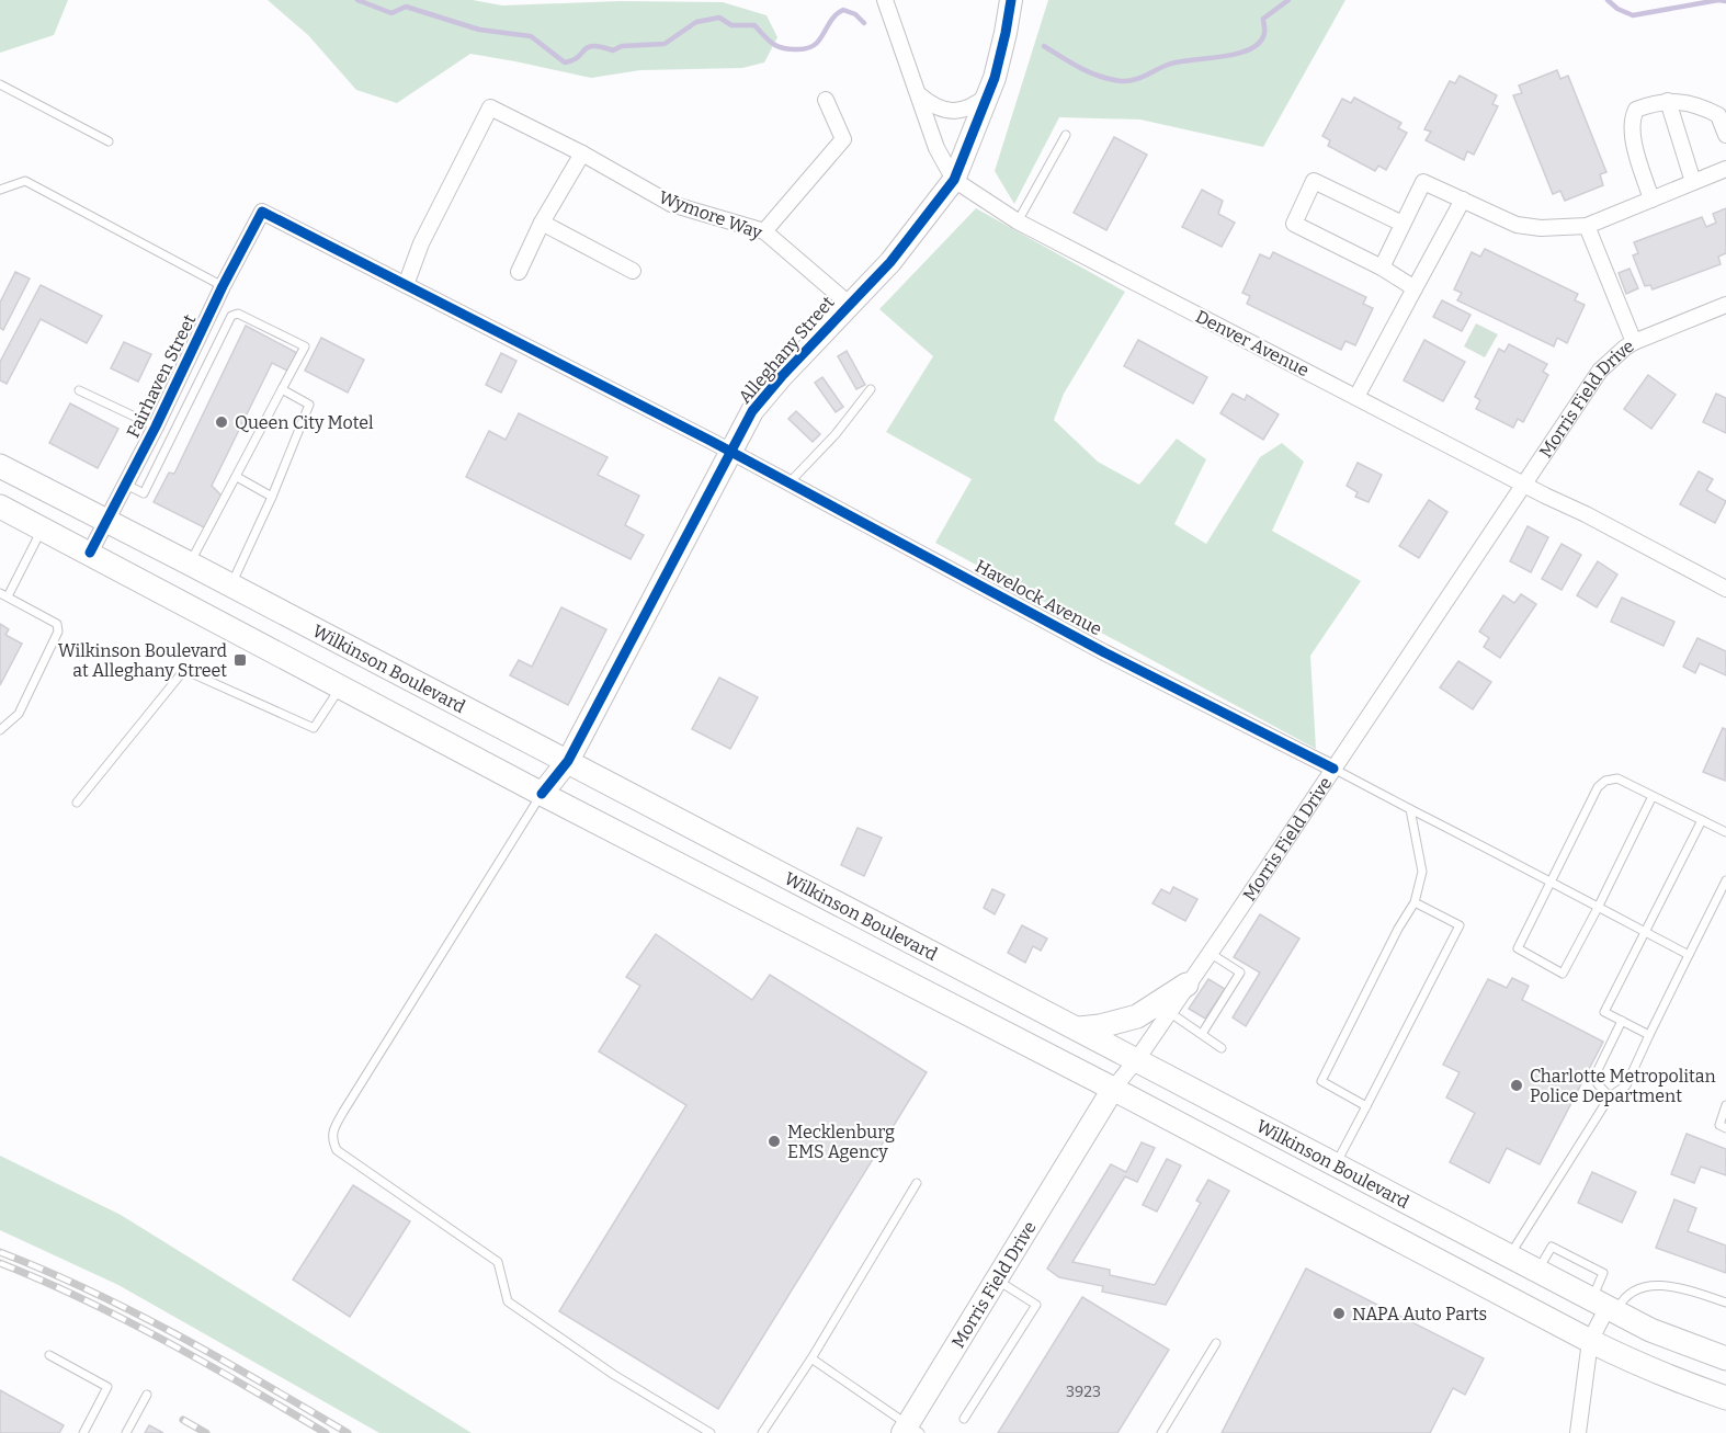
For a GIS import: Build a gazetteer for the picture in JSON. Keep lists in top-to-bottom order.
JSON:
{
  "streets": {
    "main road": ["Wilkinson Boulevard"],
    "street": [
      "Wymore Way",
      "Denver Avenue",
      "Alleghany Street",
      "Fairhaven Street",
      "Morris Field Drive",
      "Havelock Avenue"
    ]
  },
  "crossings": [
    ["Wymore Way", "Alleghany Street"],
    ["Wymore Way", "Havelock Avenue"],
    ["Denver Avenue", "Alleghany Street"],
    ["Denver Avenue", "Morris Field Drive"],
    ["Alleghany Street", "Havelock Avenue"],
    ["Alleghany Street", "Wilkinson Boulevard"],
    ["Fairhaven Street", "Havelock Avenue"],
    ["Fairhaven Street", "Wilkinson Boulevard"],
    ["Morris Field Drive", "Havelock Avenue"],
    ["Morris Field Drive", "Wilkinson Boulevard"]
  ],
  "places": {
    "other": [
      "Queen City Motel",
      "Charlotte Metropolitan Police Department",
      "Mecklenburg EMS Agency",
      "NAPA Auto Parts"
    ],
    "transit": ["Wilkinson Boulevard at Alleghany Street"]
  },
  "house_numbers": ["3923"]
}
